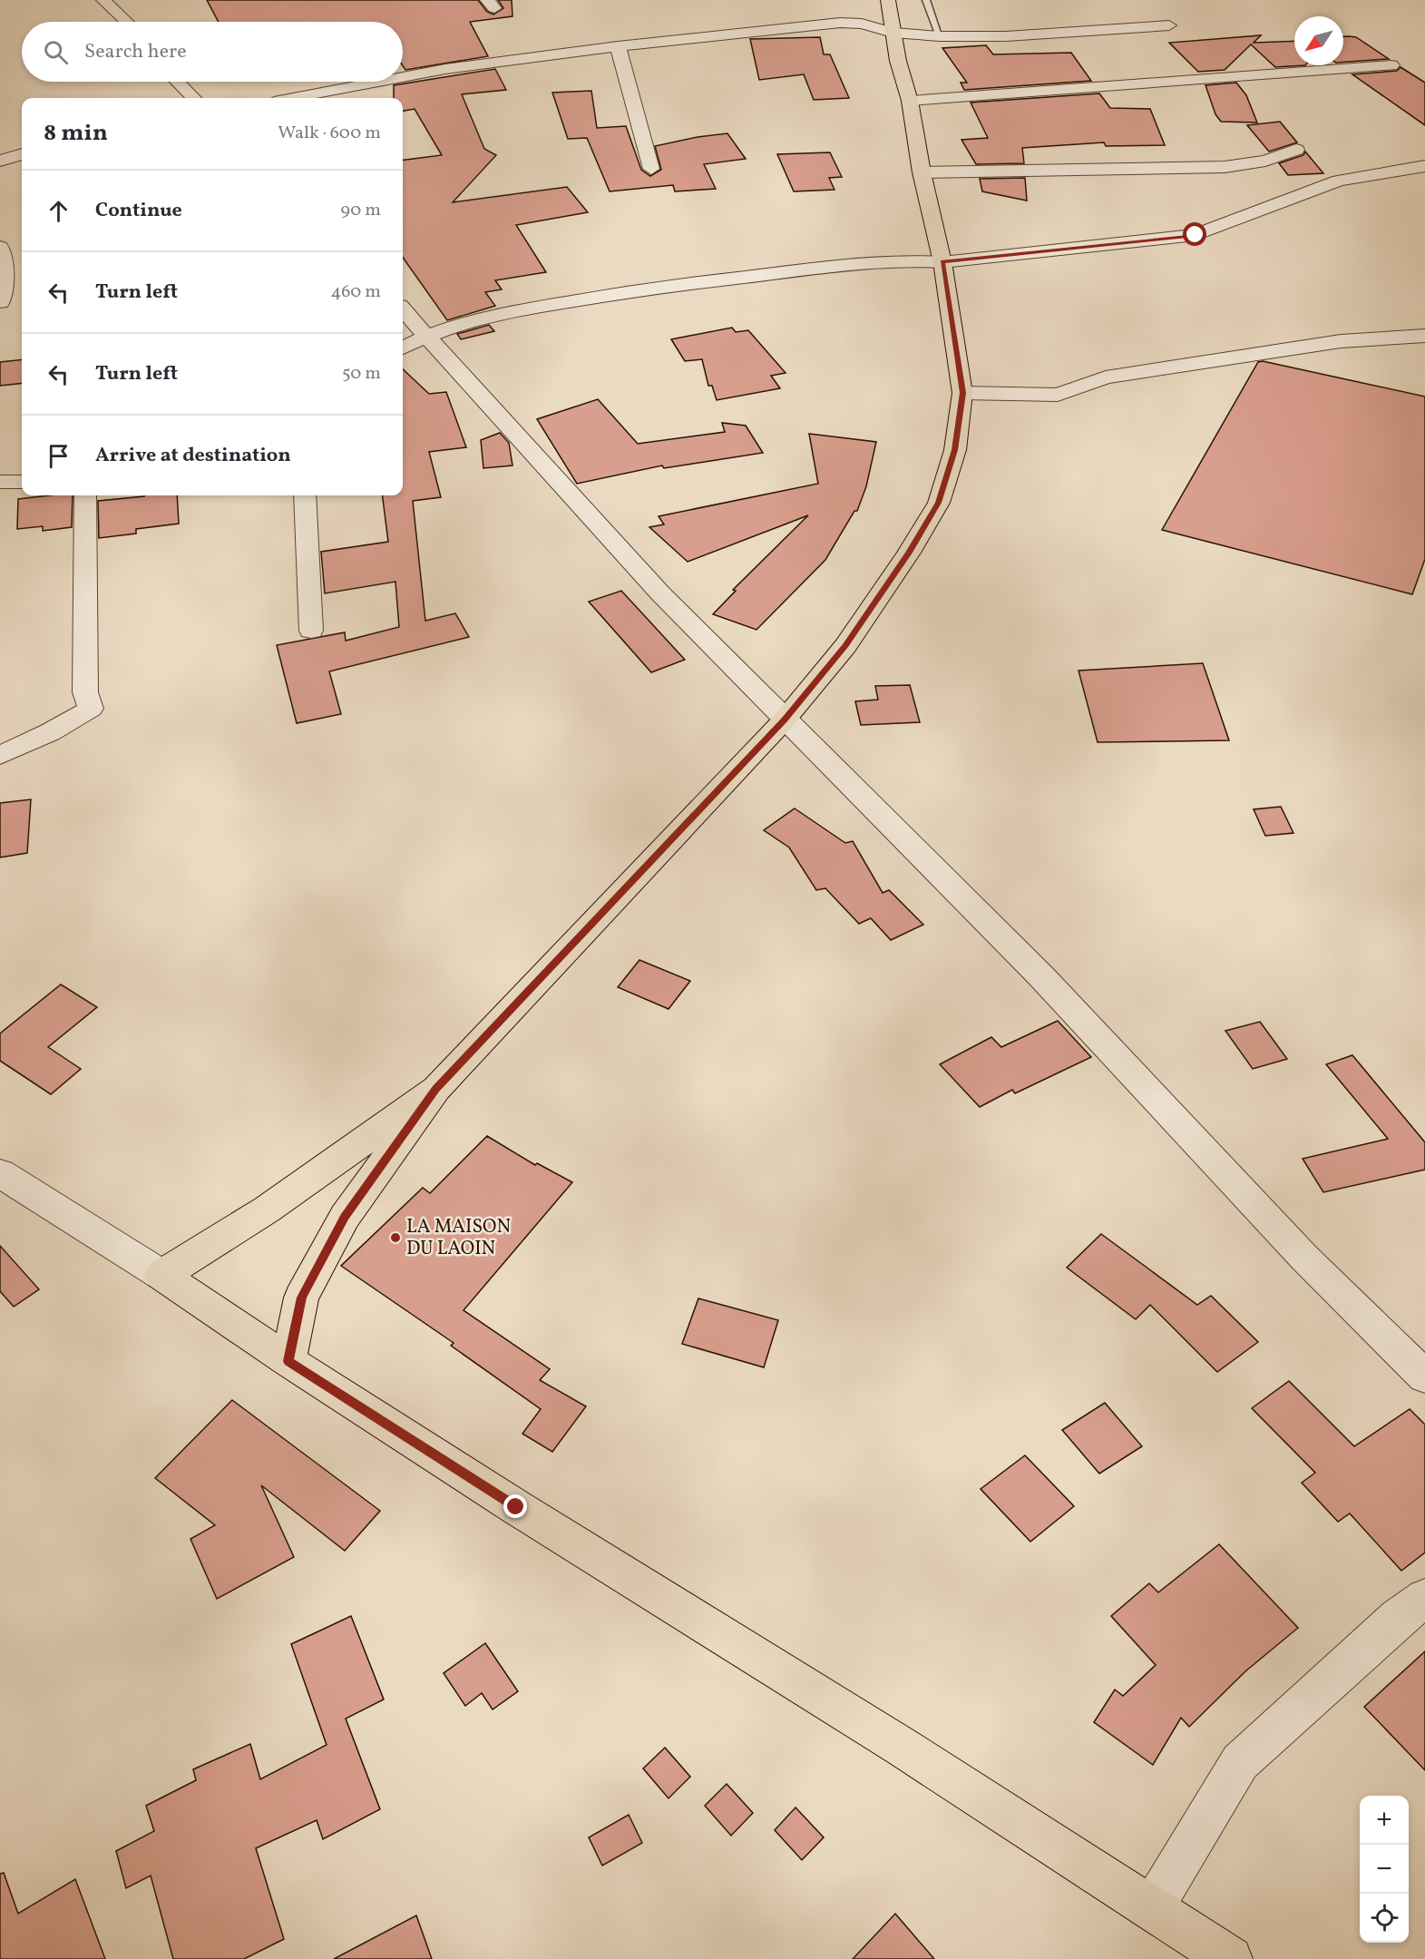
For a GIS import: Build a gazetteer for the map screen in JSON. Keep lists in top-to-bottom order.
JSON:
{
  "places": ["LA MAISON DU LAOIN"],
  "north": "bottom left",
  "page": {
    "search": "Search here",
    "heading": ["8 min", "Walk · 600 m"],
    "list": [
      ["Continue", "90 m"],
      ["Turn left", "460 m"],
      ["Turn left", "50 m"],
      "Arrive at destination"
    ],
    "map_buttons": ["+", "−"]
  }
}
